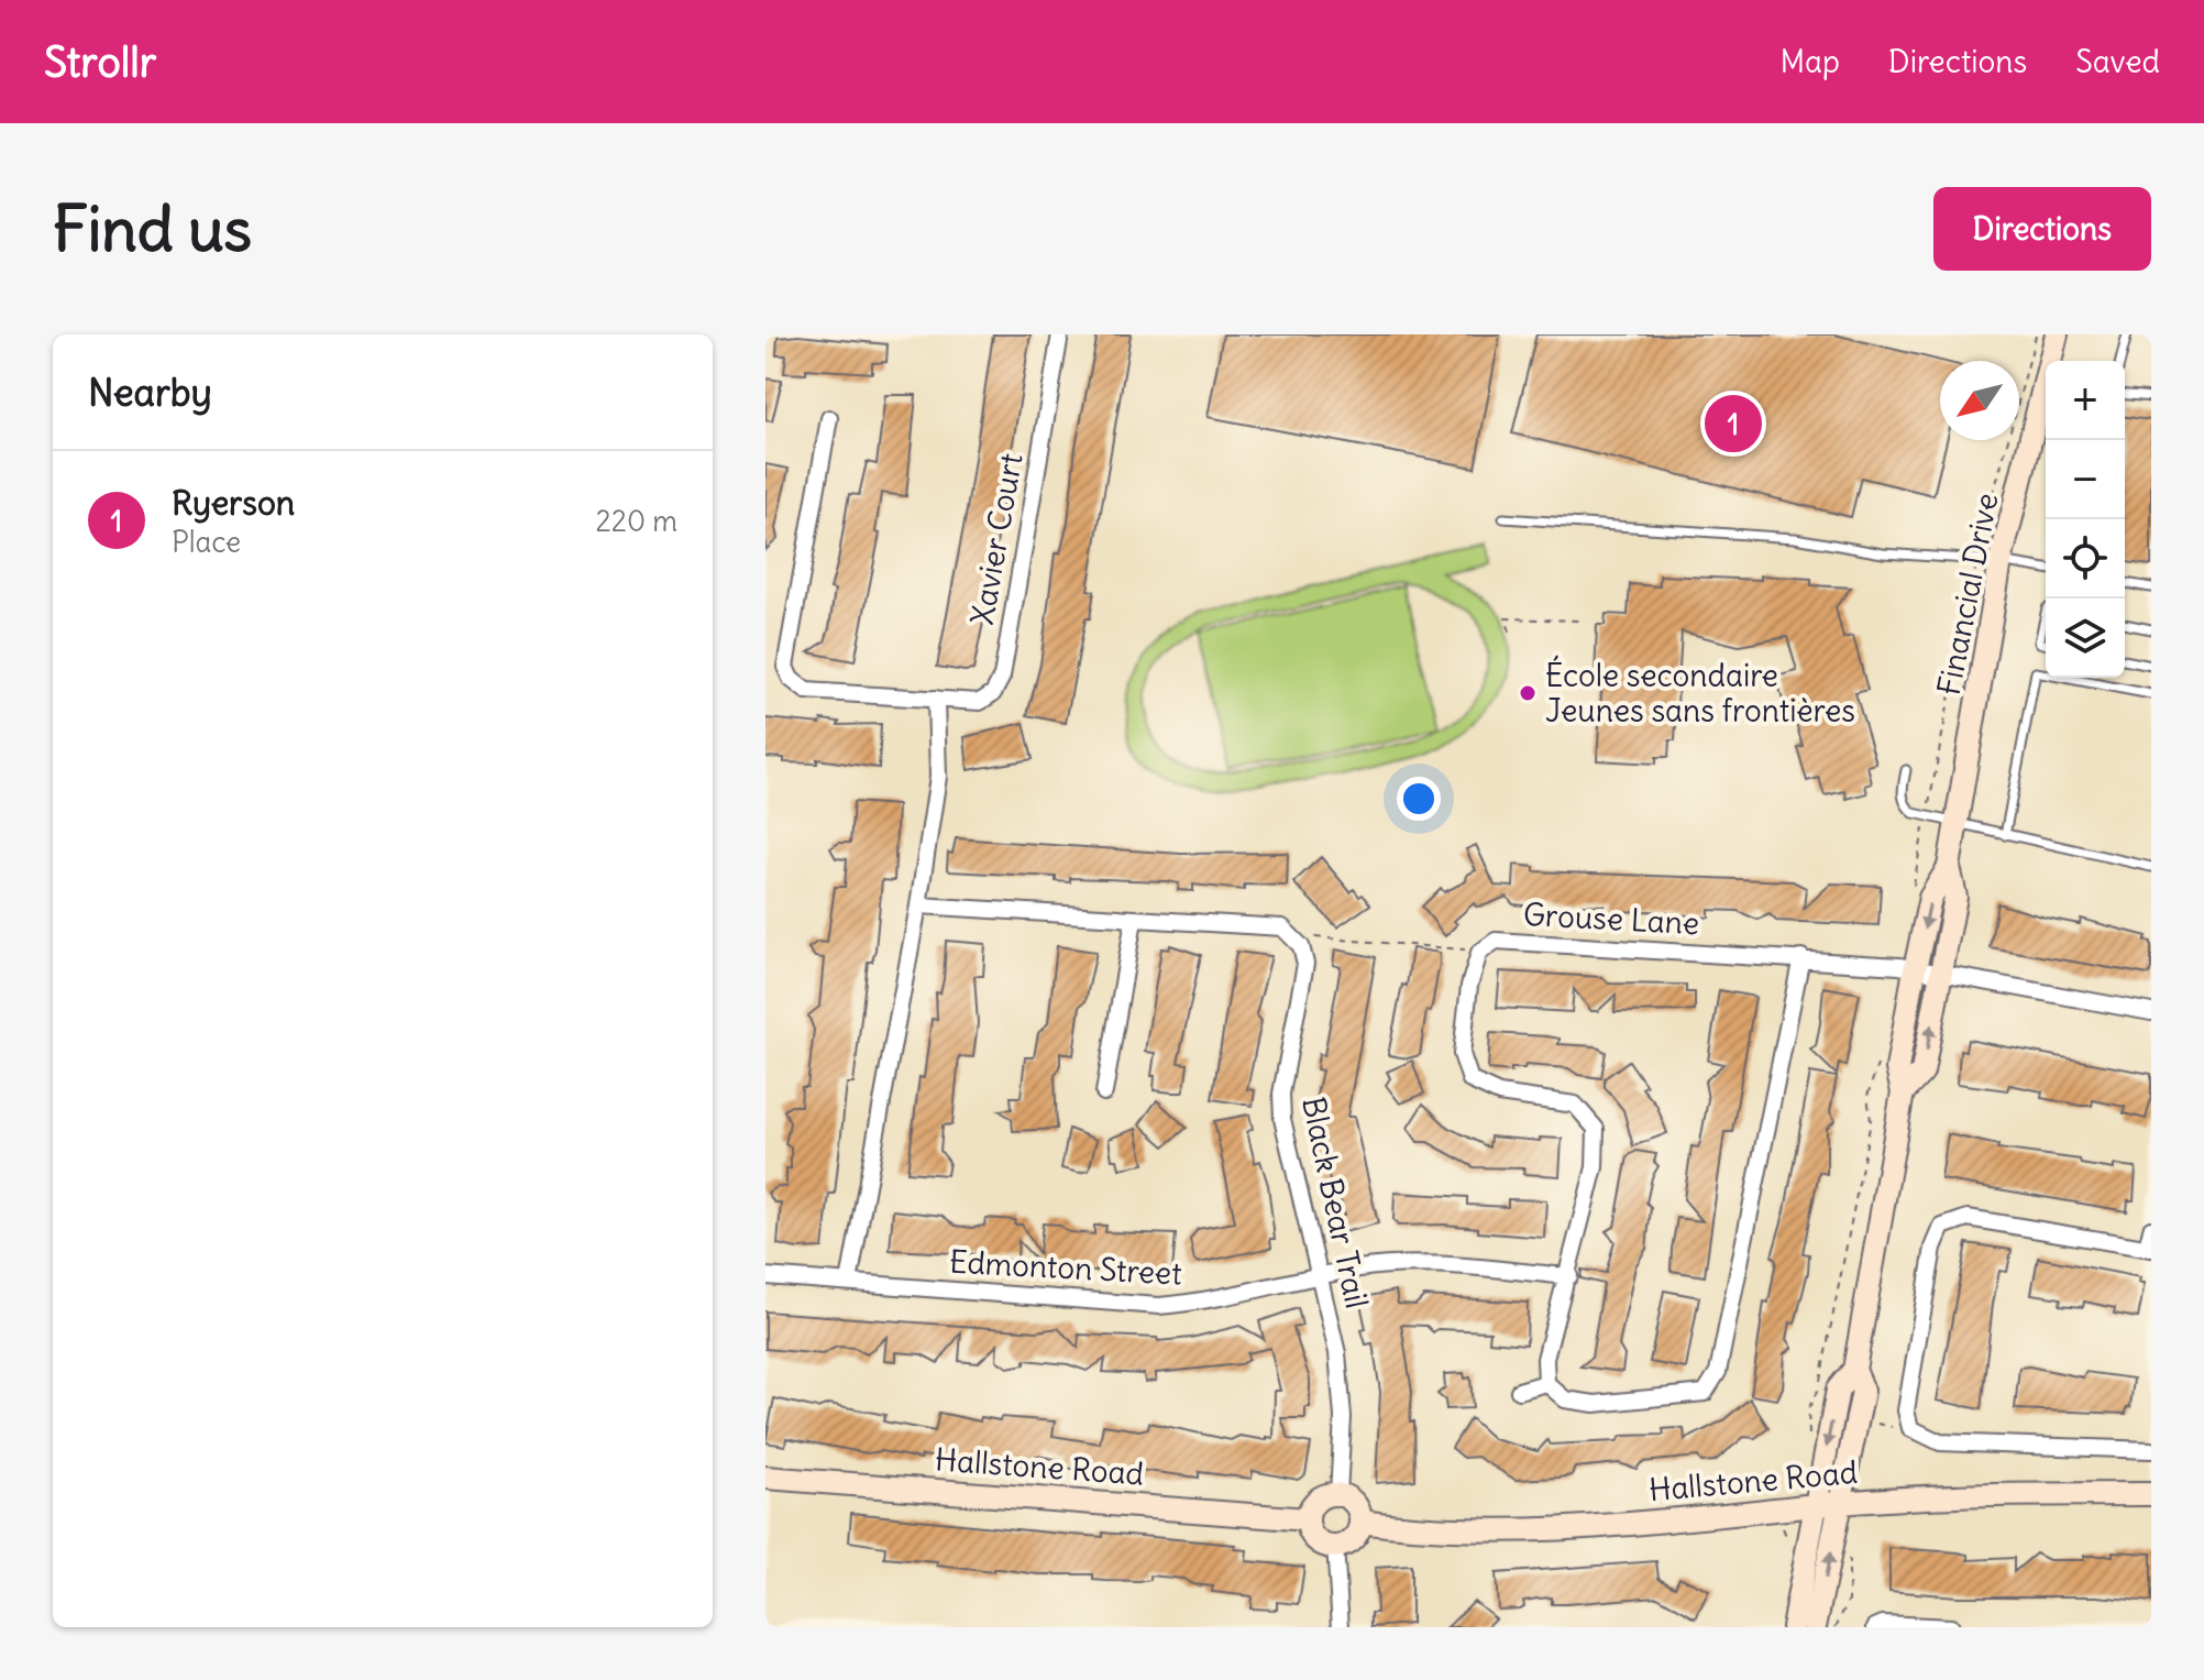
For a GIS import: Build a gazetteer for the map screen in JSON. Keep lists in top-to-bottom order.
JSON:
{
  "streets": {
    "street": [
      "Xavier Court",
      "Financial Drive",
      "Grouse Lane",
      "Black Bear Trail",
      "Edmonton Street",
      "Hallstone Road"
    ]
  },
  "crossings": [
    ["Financial Drive", "Grouse Lane"],
    ["Financial Drive", "Hallstone Road"],
    ["Black Bear Trail", "Edmonton Street"],
    ["Black Bear Trail", "Hallstone Road"]
  ],
  "places": ["École secondaire Jeunes sans frontières"],
  "north": "bottom left",
  "page": {
    "header": "Strollr",
    "nav": ["Map", "Directions", "Saved"],
    "buttons": "Directions",
    "title": "Find us",
    "heading": "Nearby",
    "map_buttons": ["+", "−"],
    "pins": "1",
    "list": [
      {
        "mark": "1",
        "name": "Ryerson",
        "note": "Place",
        "value": "220 m"
      }
    ]
  }
}
